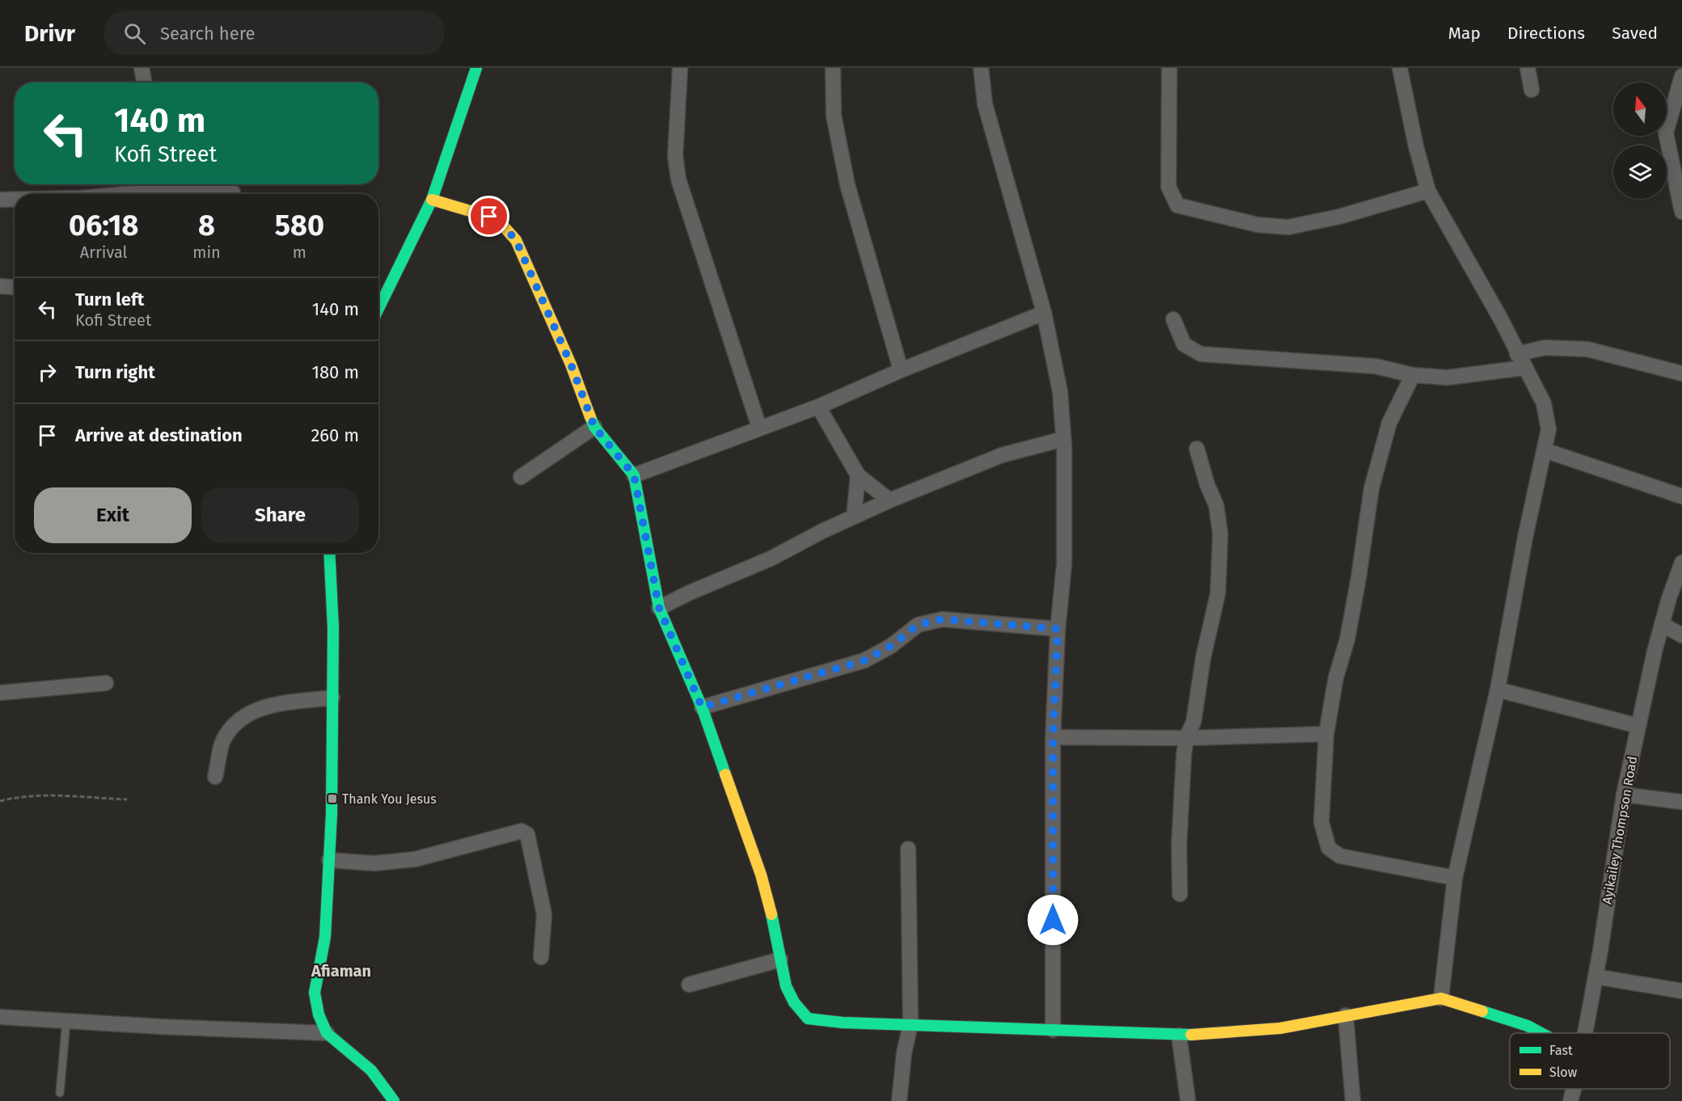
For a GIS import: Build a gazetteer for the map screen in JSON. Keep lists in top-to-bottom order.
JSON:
{
  "streets": {
    "street": ["Ayikailey Thompson Road"]
  },
  "districts": ["Afiaman"],
  "places": {
    "transit": ["Thank You Jesus"]
  },
  "legend": ["Fast", "Slow"],
  "north": "top",
  "page": {
    "header": "Drivr",
    "search": "Search here",
    "nav": ["Map", "Directions", "Saved"],
    "turn": ["140 m", "Kofi Street"],
    "eta": [
      "06:18",
      "Arrival",
      "8",
      "min",
      "580",
      "m"
    ],
    "list": [
      {
        "name": "Turn left",
        "note": "Kofi Street",
        "value": "140 m"
      },
      {
        "name": "Turn right",
        "value": "180 m"
      },
      {
        "name": "Arrive at destination",
        "value": "260 m"
      }
    ],
    "buttons": ["Exit", "Share"]
  }
}
